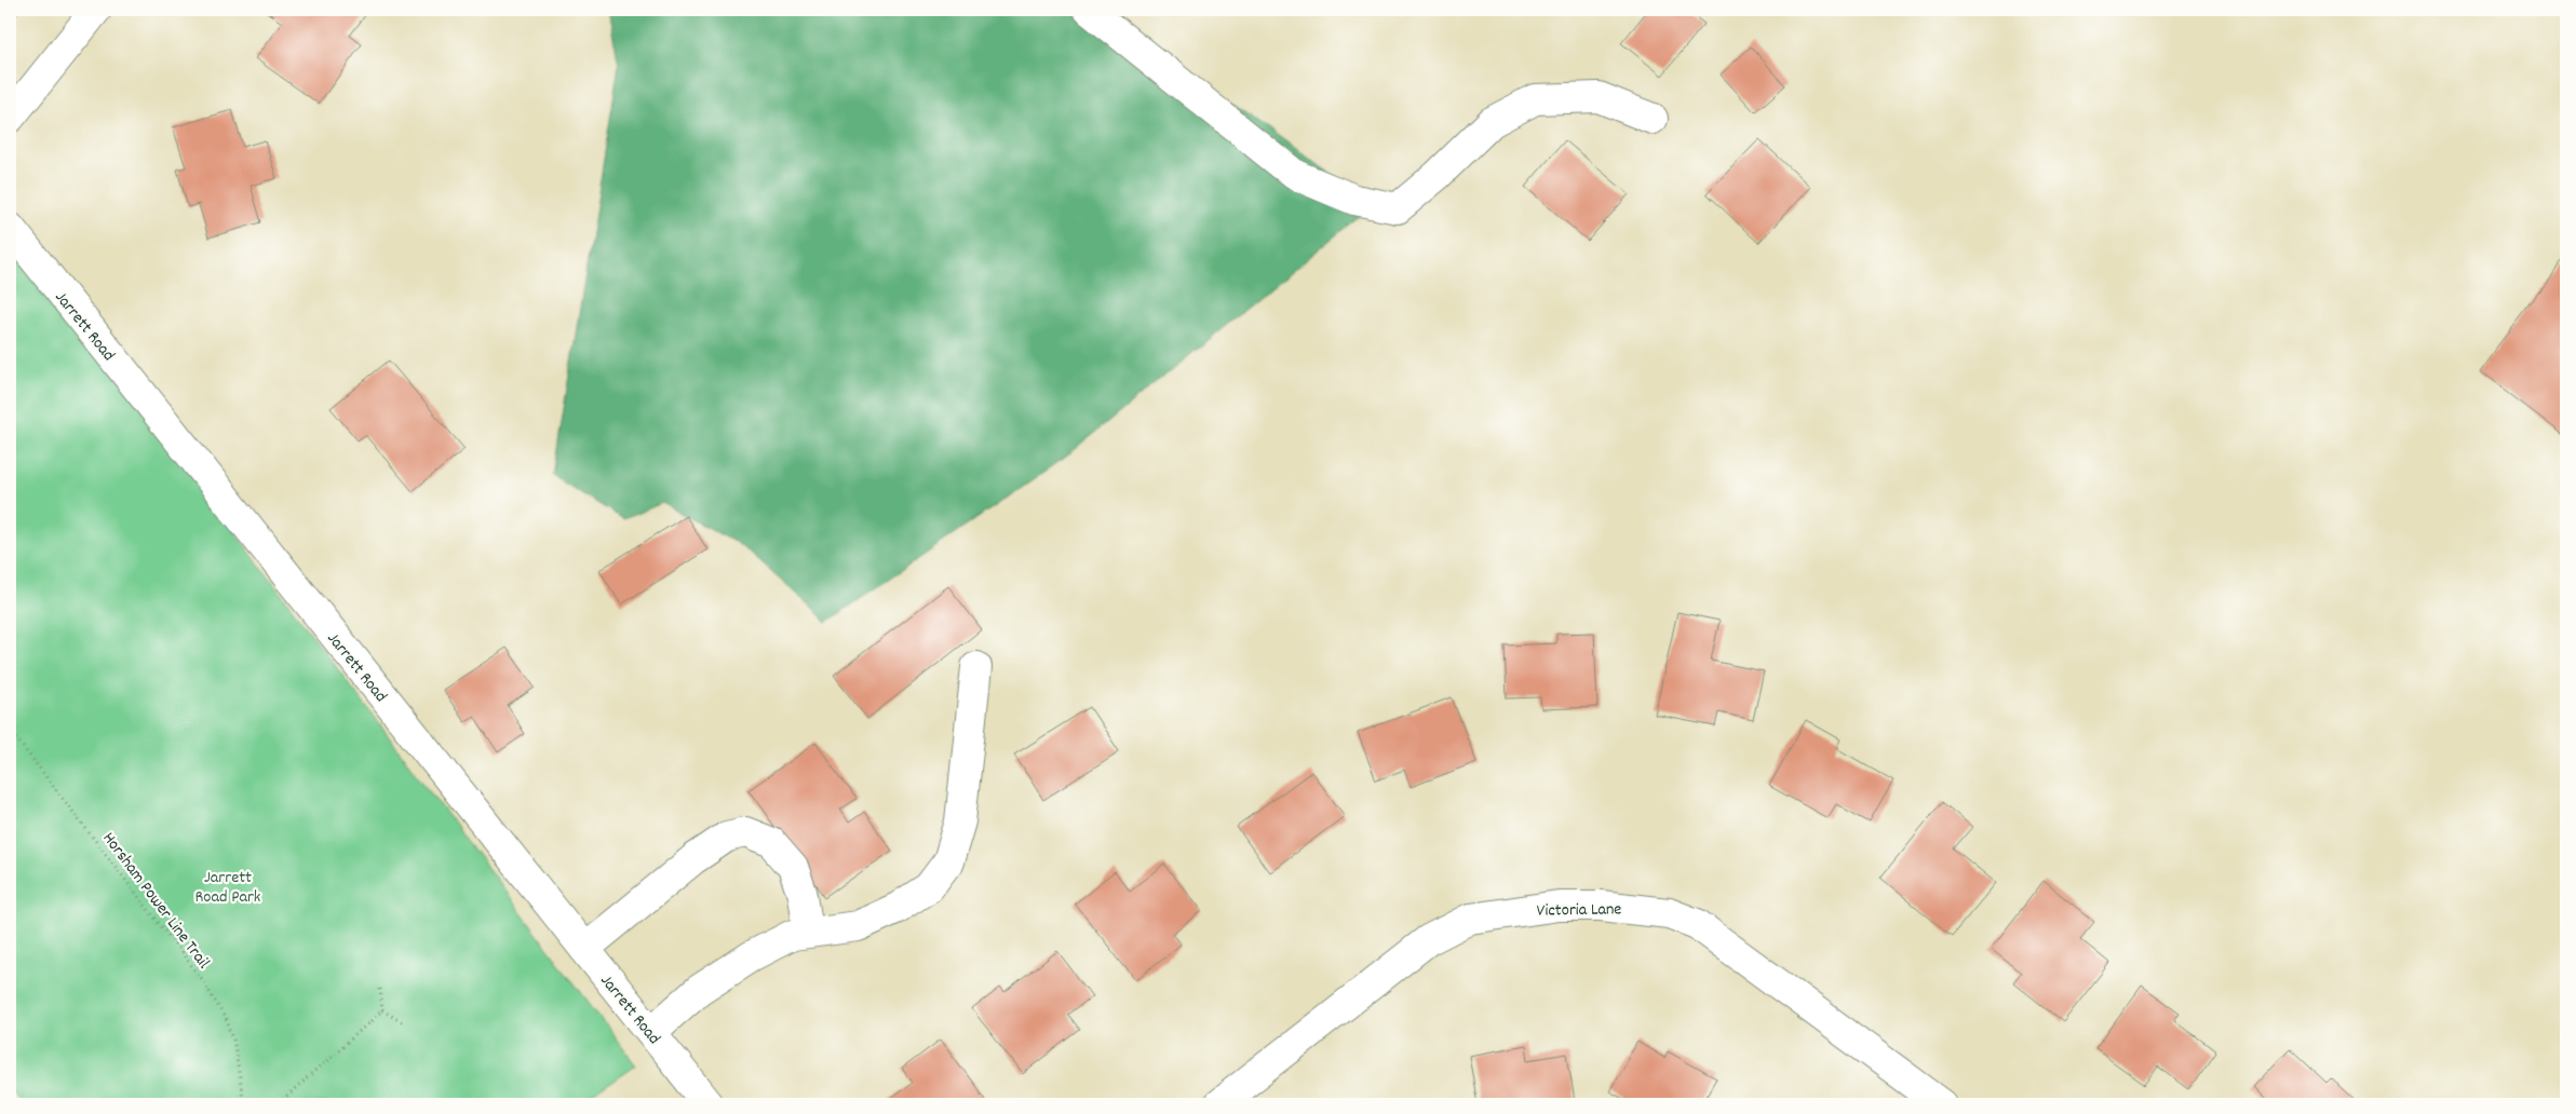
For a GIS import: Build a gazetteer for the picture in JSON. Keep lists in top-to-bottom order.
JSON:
{
  "streets": {
    "street": ["Jarrett Road", "Victoria Lane"],
    "path": ["Horsham Power Line Trail"]
  },
  "parks": ["Jarrett Road Park"]
}
